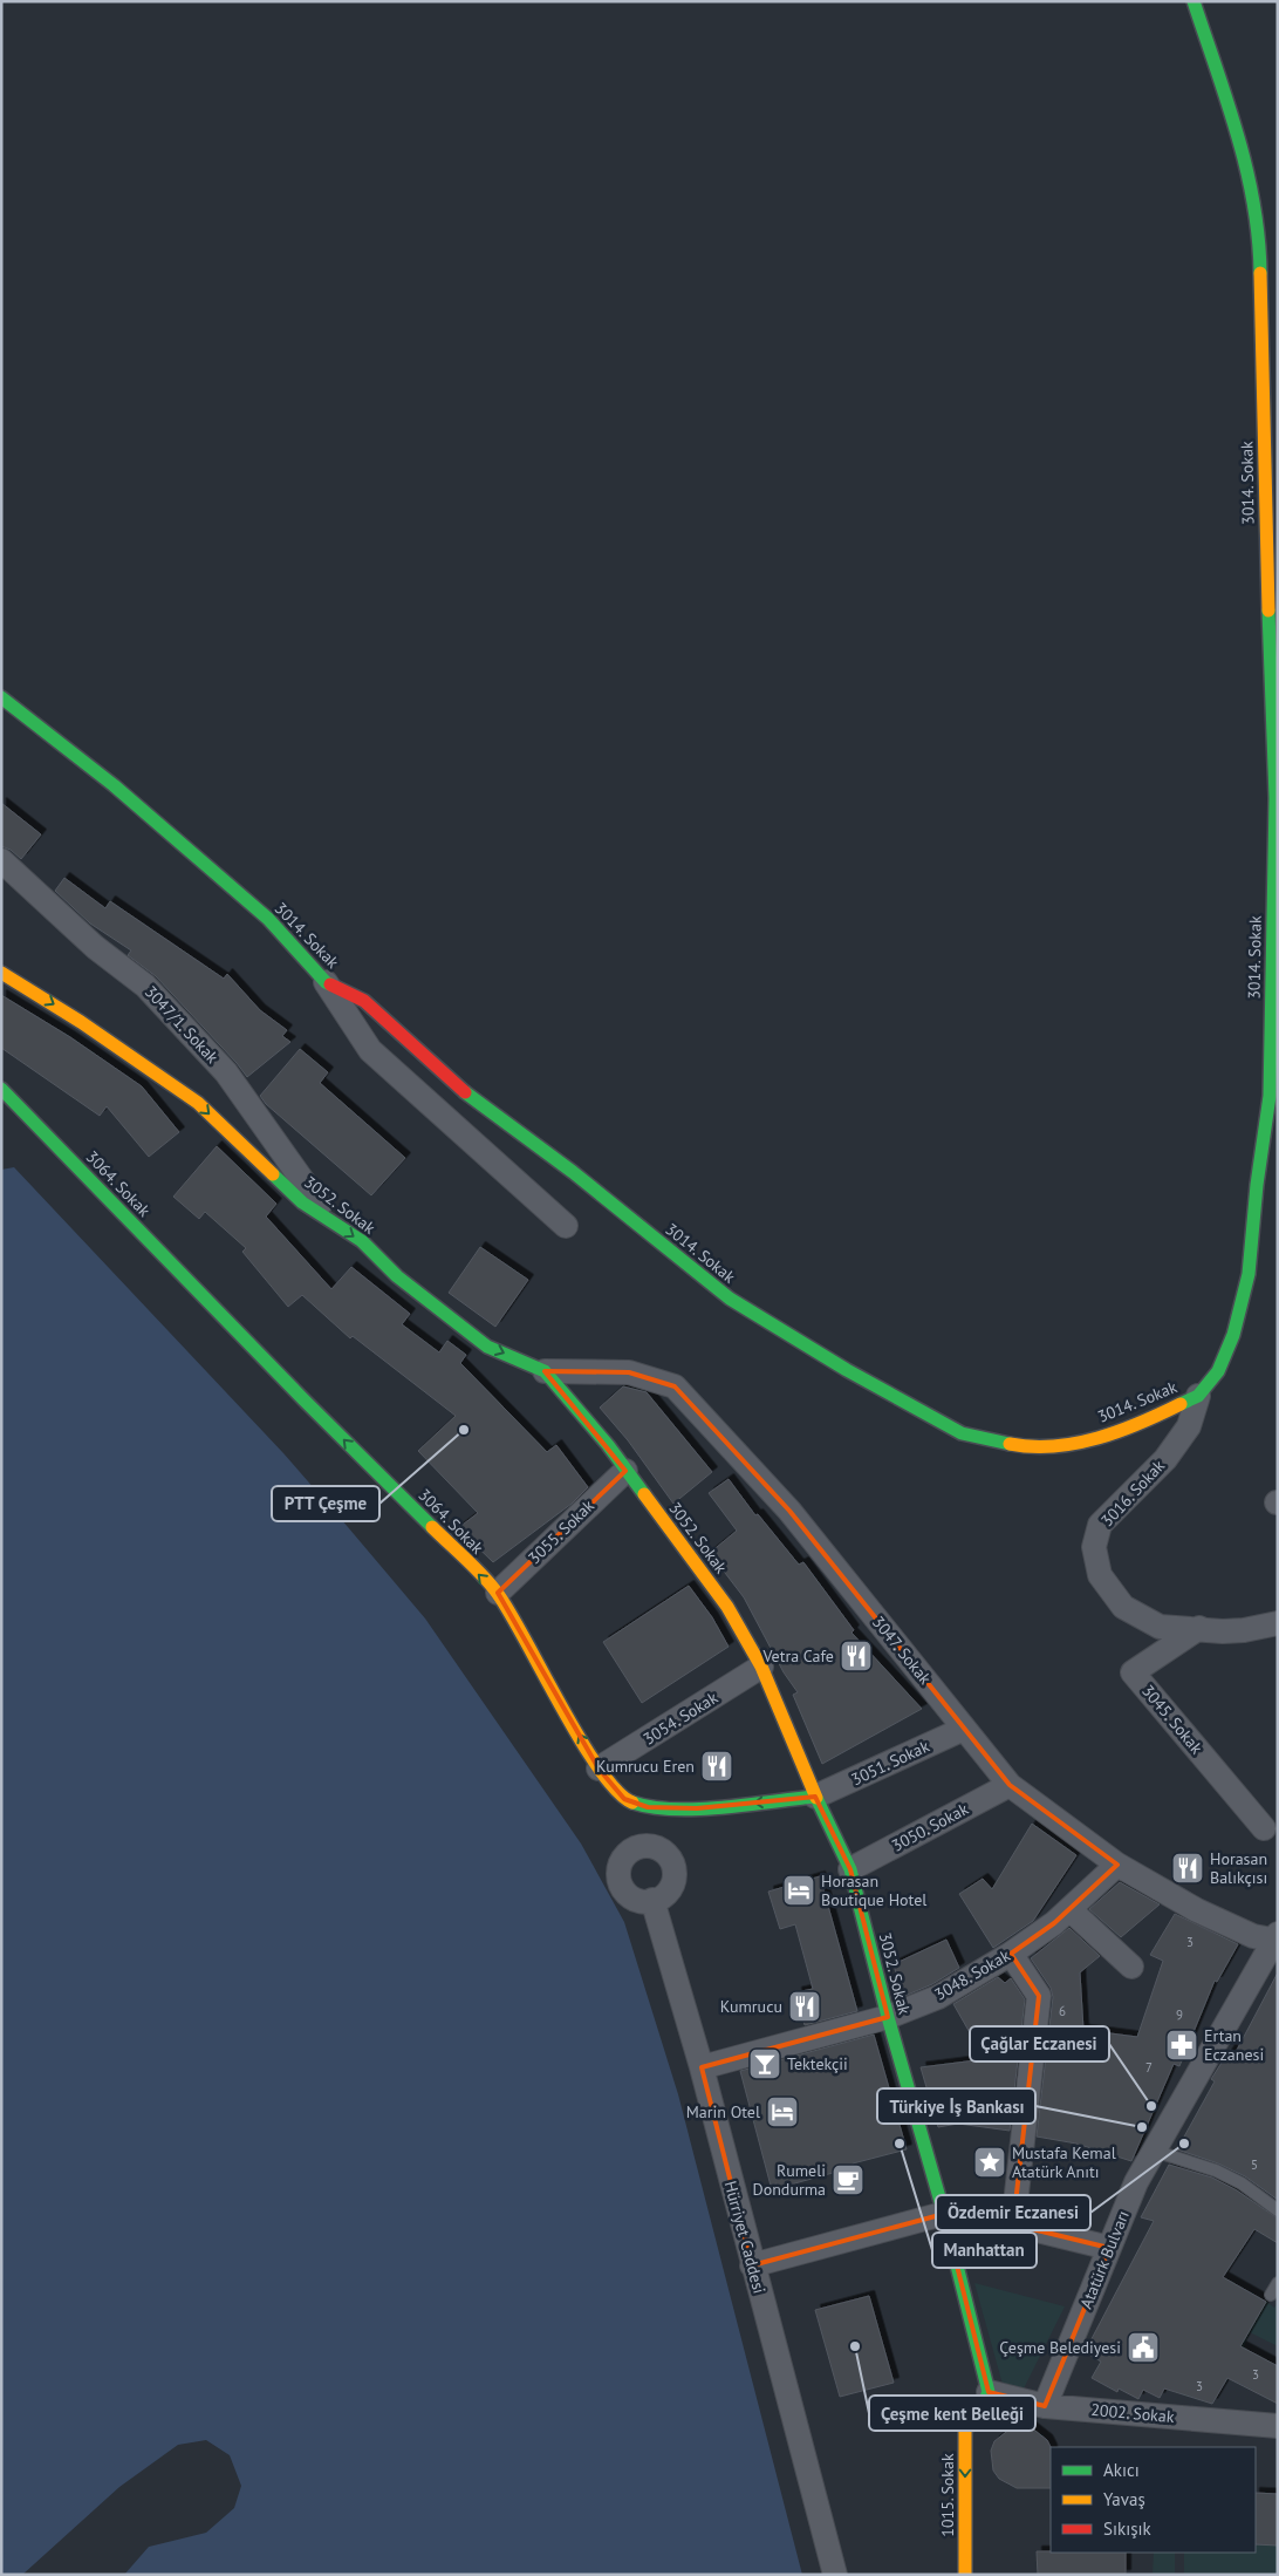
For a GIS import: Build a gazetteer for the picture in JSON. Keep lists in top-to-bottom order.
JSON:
{
  "streets": {
    "street": [
      "3014. Sokak",
      "3047/1. Sokak",
      "3064. Sokak",
      "3052. Sokak",
      "3016. Sokak",
      "3055. Sokak",
      "3047. Sokak",
      "3054. Sokak",
      "3045. Sokak",
      "3051. Sokak",
      "3050. Sokak",
      "3048. Sokak",
      "Hürriyet Caddesi",
      "Atatürk Bulvarı",
      "2002. Sokak",
      "1015. Sokak"
    ]
  },
  "crossings": [
    ["3014. Sokak", "3016. Sokak"],
    ["3047/1. Sokak", "3052. Sokak"],
    ["3064. Sokak", "3052. Sokak"],
    ["3064. Sokak", "3055. Sokak"],
    ["3064. Sokak", "3054. Sokak"],
    ["3064. Sokak", "3051. Sokak"],
    ["3052. Sokak", "3055. Sokak"],
    ["3052. Sokak", "3047. Sokak"],
    ["3052. Sokak", "3054. Sokak"],
    ["3052. Sokak", "3051. Sokak"],
    ["3052. Sokak", "3050. Sokak"],
    ["3052. Sokak", "3048. Sokak"],
    ["3052. Sokak", "2002. Sokak"],
    ["3052. Sokak", "1015. Sokak"],
    ["3016. Sokak", "3045. Sokak"],
    ["3047. Sokak", "3051. Sokak"],
    ["3047. Sokak", "3050. Sokak"],
    ["3047. Sokak", "3048. Sokak"],
    ["3047. Sokak", "Atatürk Bulvarı"],
    ["3048. Sokak", "Hürriyet Caddesi"],
    ["Atatürk Bulvarı", "2002. Sokak"],
    ["2002. Sokak", "1015. Sokak"]
  ],
  "one_way": ["3064. Sokak", "3052. Sokak", "1015. Sokak"],
  "places": {
    "other": [
      "PTT Çeşme",
      "Çağlar Eczanesi",
      "Türkiye İş Bankası",
      "Manhattan",
      "Özdemir Eczanesi",
      "Çeşme kent Belleği"
    ],
    "restaurant": [
      "Vetra Cafe",
      "Kumrucu Eren",
      "Horasan Balıkçısı",
      "Kumrucu"
    ],
    "hotel": ["Horasan Boutique Hotel", "Marin Otel"],
    "pharmacy": ["Ertan Eczanesi"],
    "bar": ["Tektekçii"],
    "place": ["Mustafa Kemal Atatürk Anıtı"],
    "cafe": ["Rumeli Dondurma"],
    "public building": ["Çeşme Belediyesi"]
  },
  "house_numbers": [
    "3",
    "6",
    "9",
    "7",
    "5",
    "3",
    "3"
  ],
  "legend": ["Akıcı", "Yavaş", "Sıkışık"]
}
